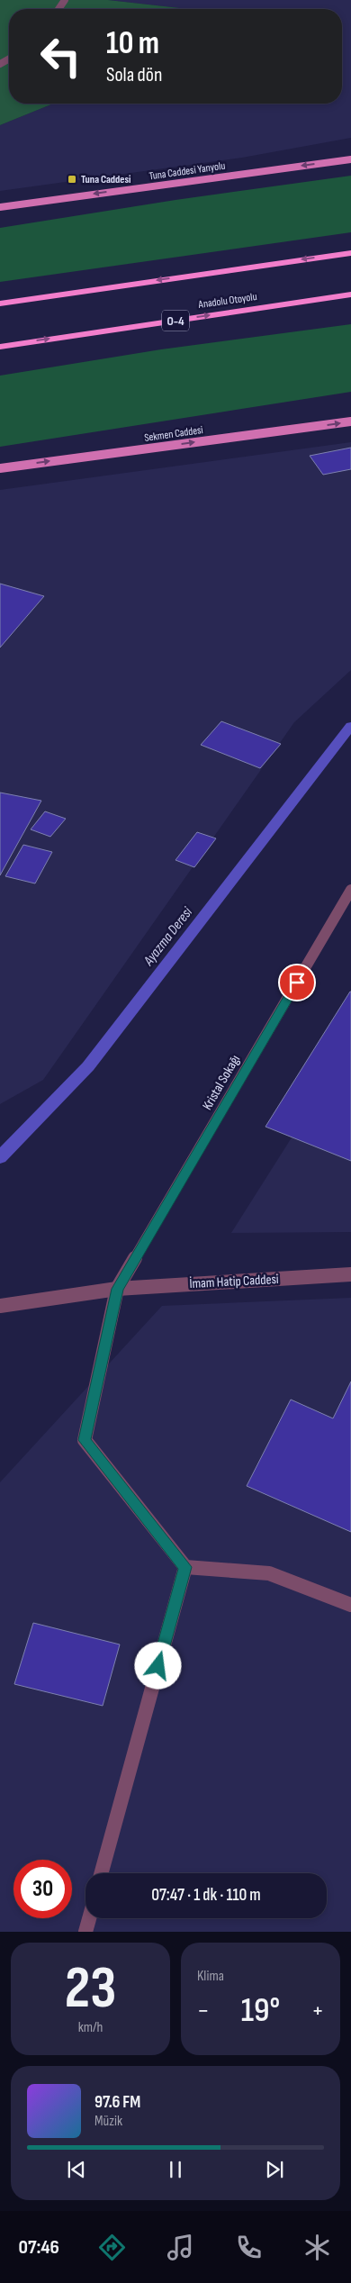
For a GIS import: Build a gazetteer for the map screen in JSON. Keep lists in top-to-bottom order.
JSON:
{
  "streets": {
    "highway": ["Anadolu Otoyolu", "O-4"],
    "main road": ["Tuna Caddesi Yanyolu", "Sekmen Caddesi"],
    "street": ["Kristal Sokağı", "İmam Hatip Caddesi"]
  },
  "crossings": [
    ["Kristal Sokağı", "İmam Hatip Caddesi"]
  ],
  "one_way": ["Tuna Caddesi Yanyolu", "Sekmen Caddesi"],
  "water": ["Ayazma Deresi"],
  "places": {
    "transit": ["Tuna Caddesi"]
  },
  "page": {
    "turn": ["10 m", "Sola dön"],
    "limit": "30",
    "trip": "07:47 · 1 dk · 110 m",
    "tile": [
      ["23", "km/h"],
      "Klima"
    ],
    "heat": ["−", "19°", "+"],
    "song": ["97.6 FM", "Müzik"],
    "tabs": "07:46"
  }
}
